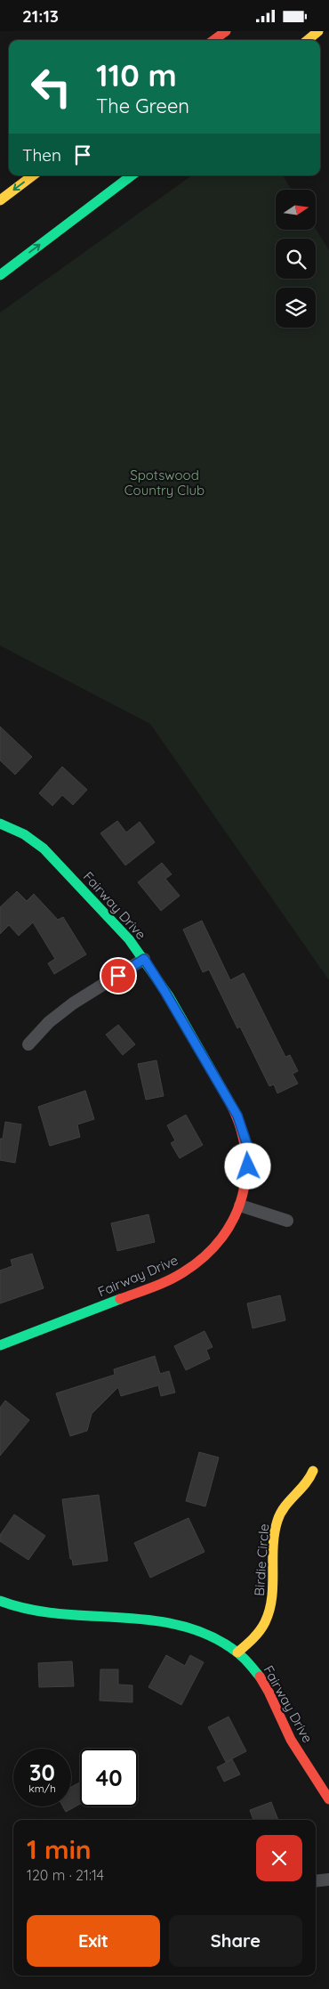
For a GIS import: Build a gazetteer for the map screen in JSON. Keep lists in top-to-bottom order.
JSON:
{
  "streets": {
    "main road": ["Fairway Drive", "Birdie Circle"]
  },
  "crossings": [
    ["Fairway Drive", "Birdie Circle"]
  ],
  "parks": ["Spotswood Country Club"],
  "north": "right",
  "page": {
    "status": "21:13",
    "turn": ["110 m", "The Green"],
    "then": "Then",
    "speed": "30 km/h",
    "limit": "40",
    "heading": ["1 min", "120 m · 21:14"],
    "buttons": ["Exit", "Share"]
  }
}
